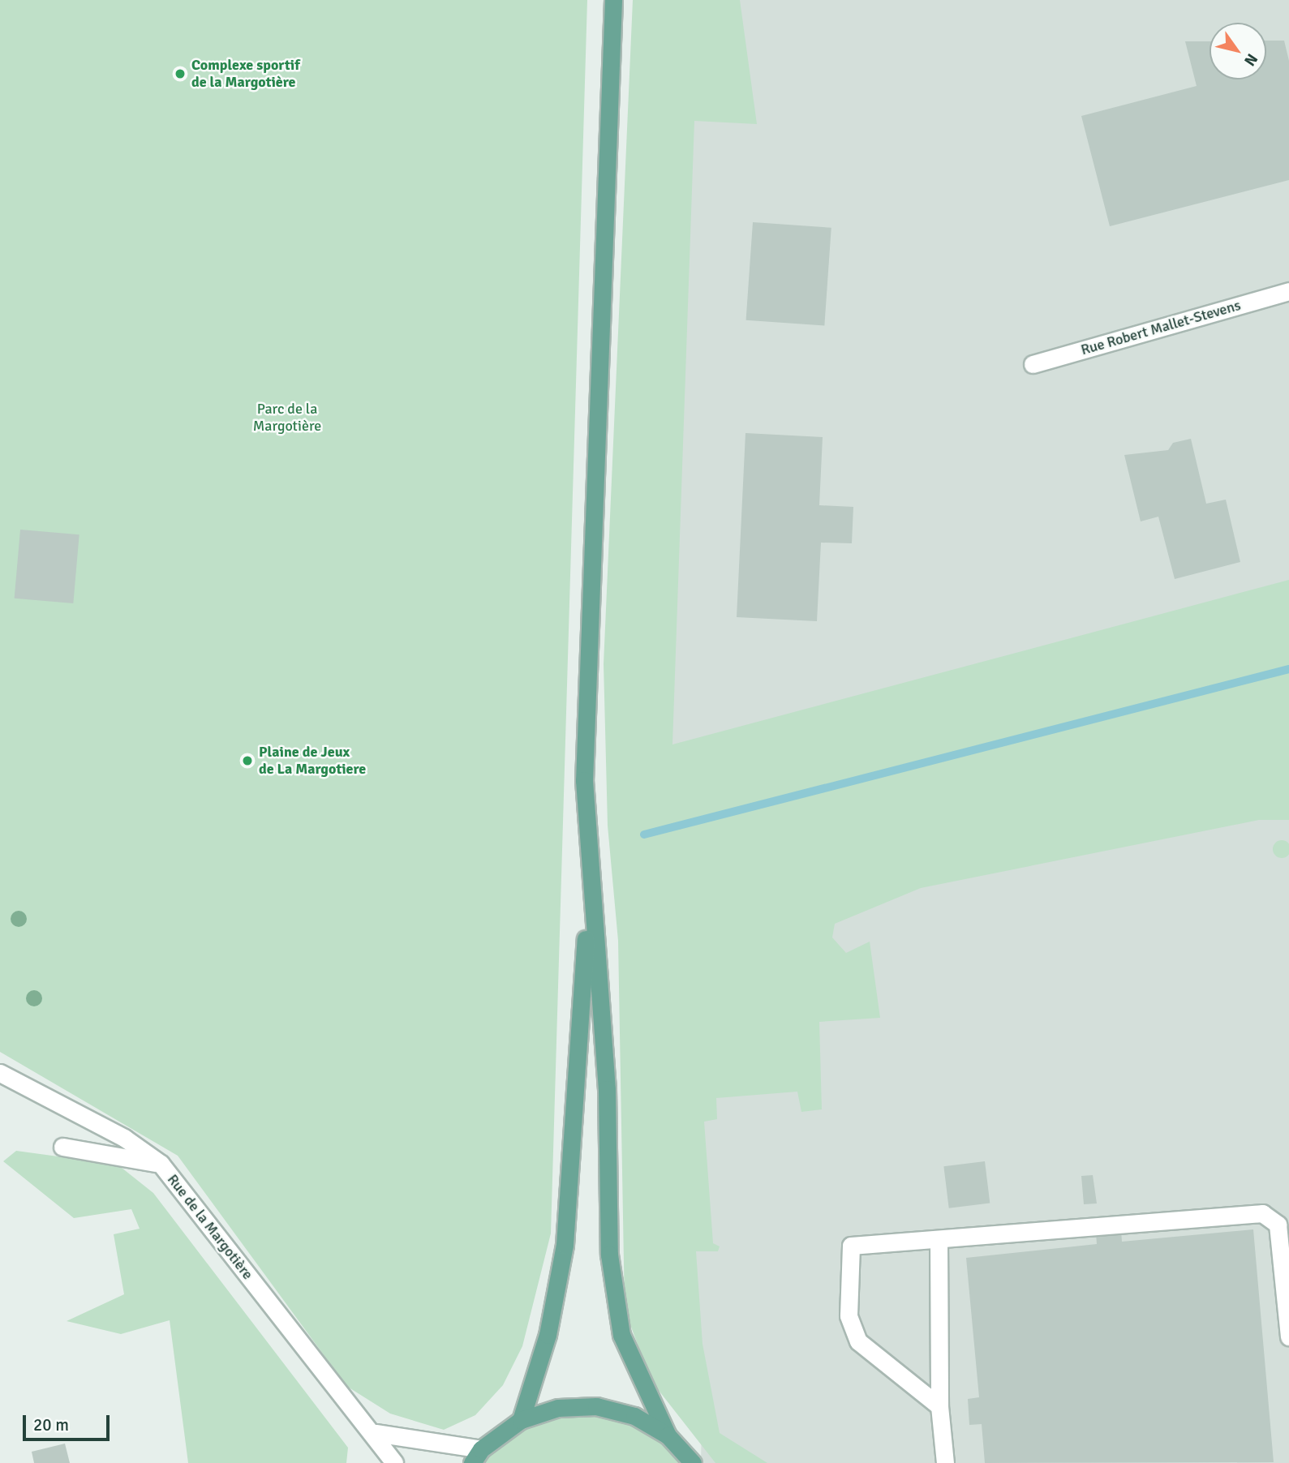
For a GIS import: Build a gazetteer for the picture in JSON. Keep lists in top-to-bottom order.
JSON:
{
  "streets": {
    "street": ["Rue Robert Mallet-Stevens", "Rue de la Margotière"]
  },
  "parks": ["Parc de la Margotière"],
  "places": ["Complexe sportif de la Margotière", "Plaine de Jeux de La Margotiere"],
  "scale_bar": "20 m",
  "north": "bottom right"
}
